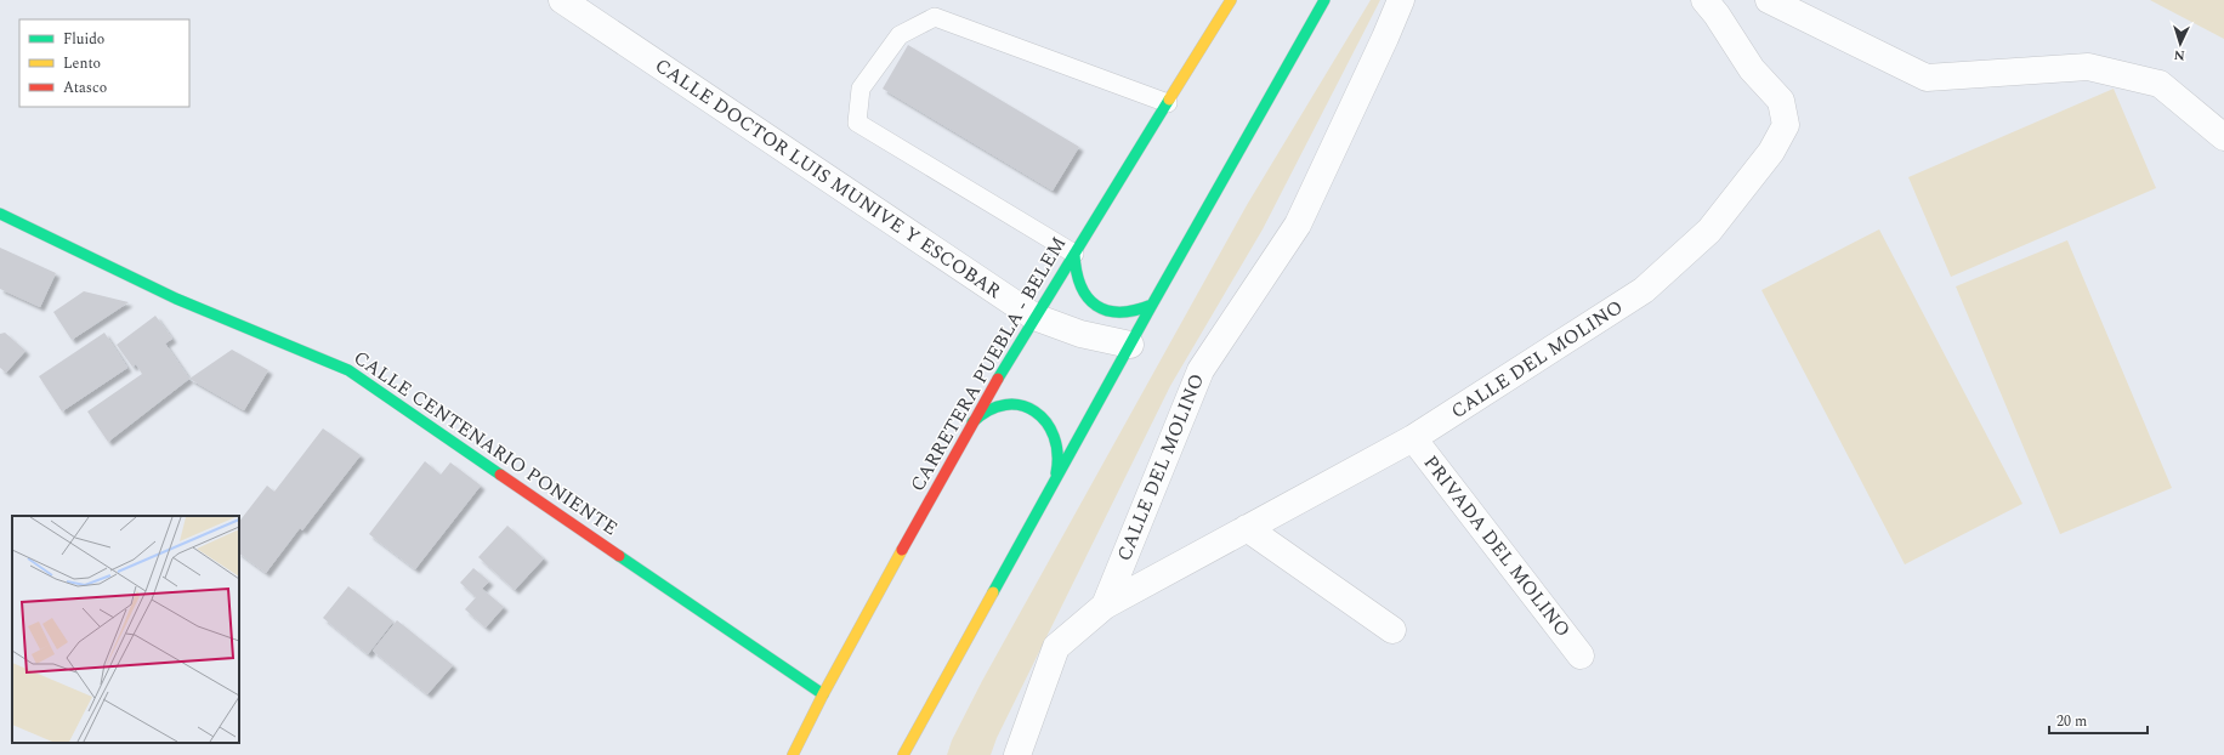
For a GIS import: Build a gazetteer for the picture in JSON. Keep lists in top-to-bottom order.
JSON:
{
  "streets": {
    "main road": ["CARRETERA PUEBLA - BELEM", "CALLE CENTENARIO PONIENTE"],
    "street": ["CALLE DOCTOR LUIS MUNIVE Y ESCOBAR", "CALLE DEL MOLINO", "PRIVADA DEL MOLINO"]
  },
  "crossings": [
    ["CALLE DOCTOR LUIS MUNIVE Y ESCOBAR", "CARRETERA PUEBLA - BELEM"],
    ["CALLE DEL MOLINO", "PRIVADA DEL MOLINO"],
    ["CARRETERA PUEBLA - BELEM", "CALLE CENTENARIO PONIENTE"]
  ],
  "legend": ["Fluido", "Lento", "Atasco"],
  "scale_bar": "20 m",
  "north": "bottom"
}
